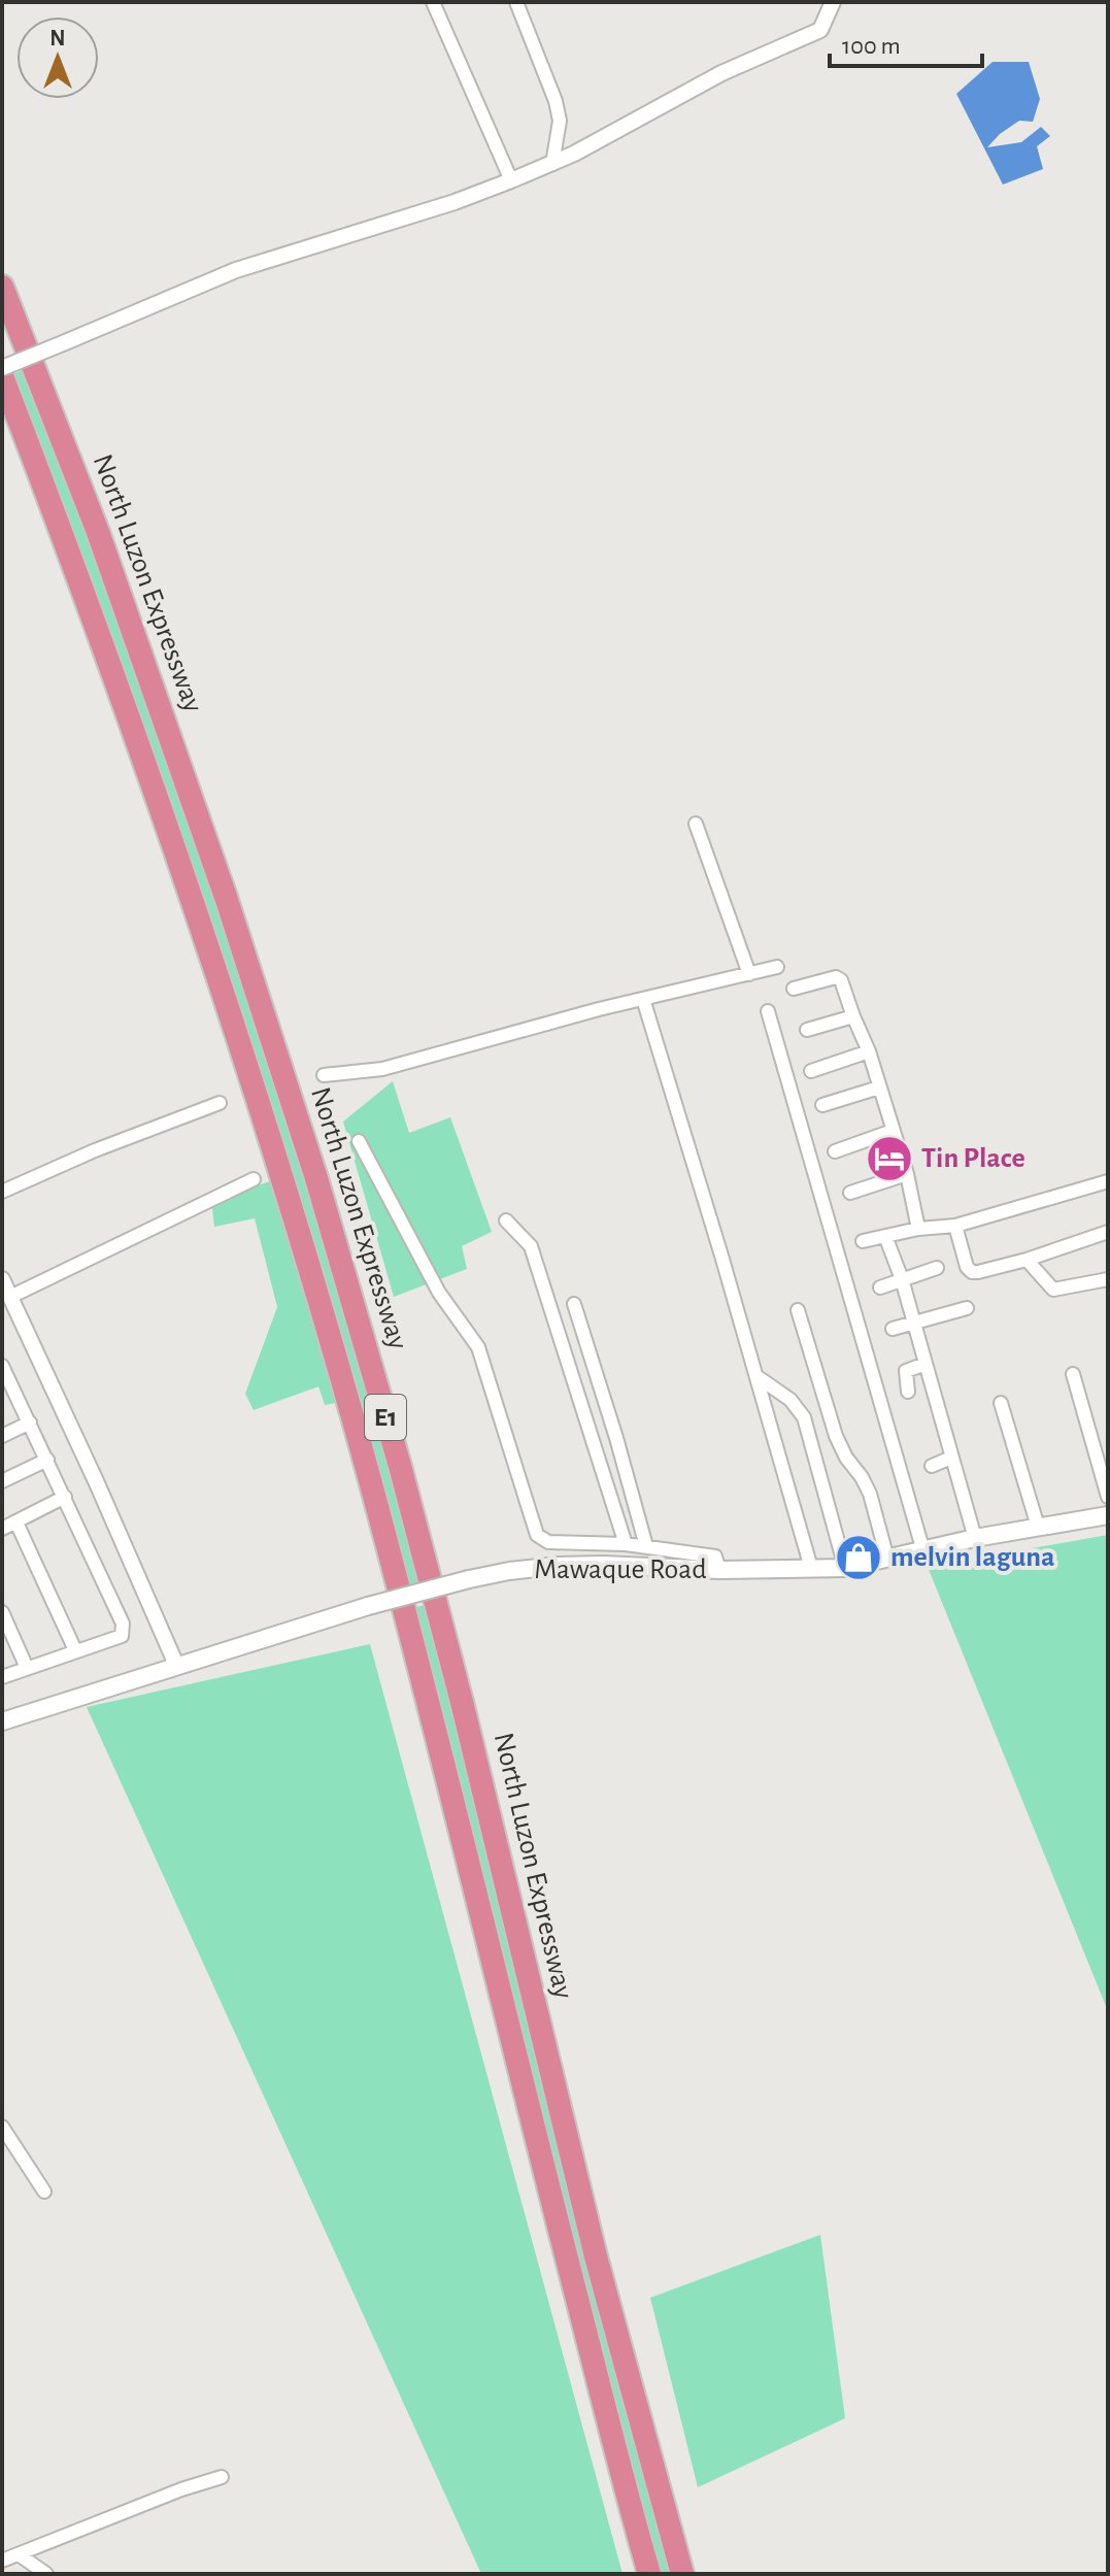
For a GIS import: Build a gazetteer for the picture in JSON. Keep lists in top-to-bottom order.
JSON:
{
  "streets": {
    "highway": ["North Luzon Expressway", "E1"],
    "main road": ["Mawaque Road"]
  },
  "places": {
    "hotel": ["Tin Place"],
    "shop": ["melvin laguna"]
  },
  "scale_bar": "100 m",
  "north": "top"
}
